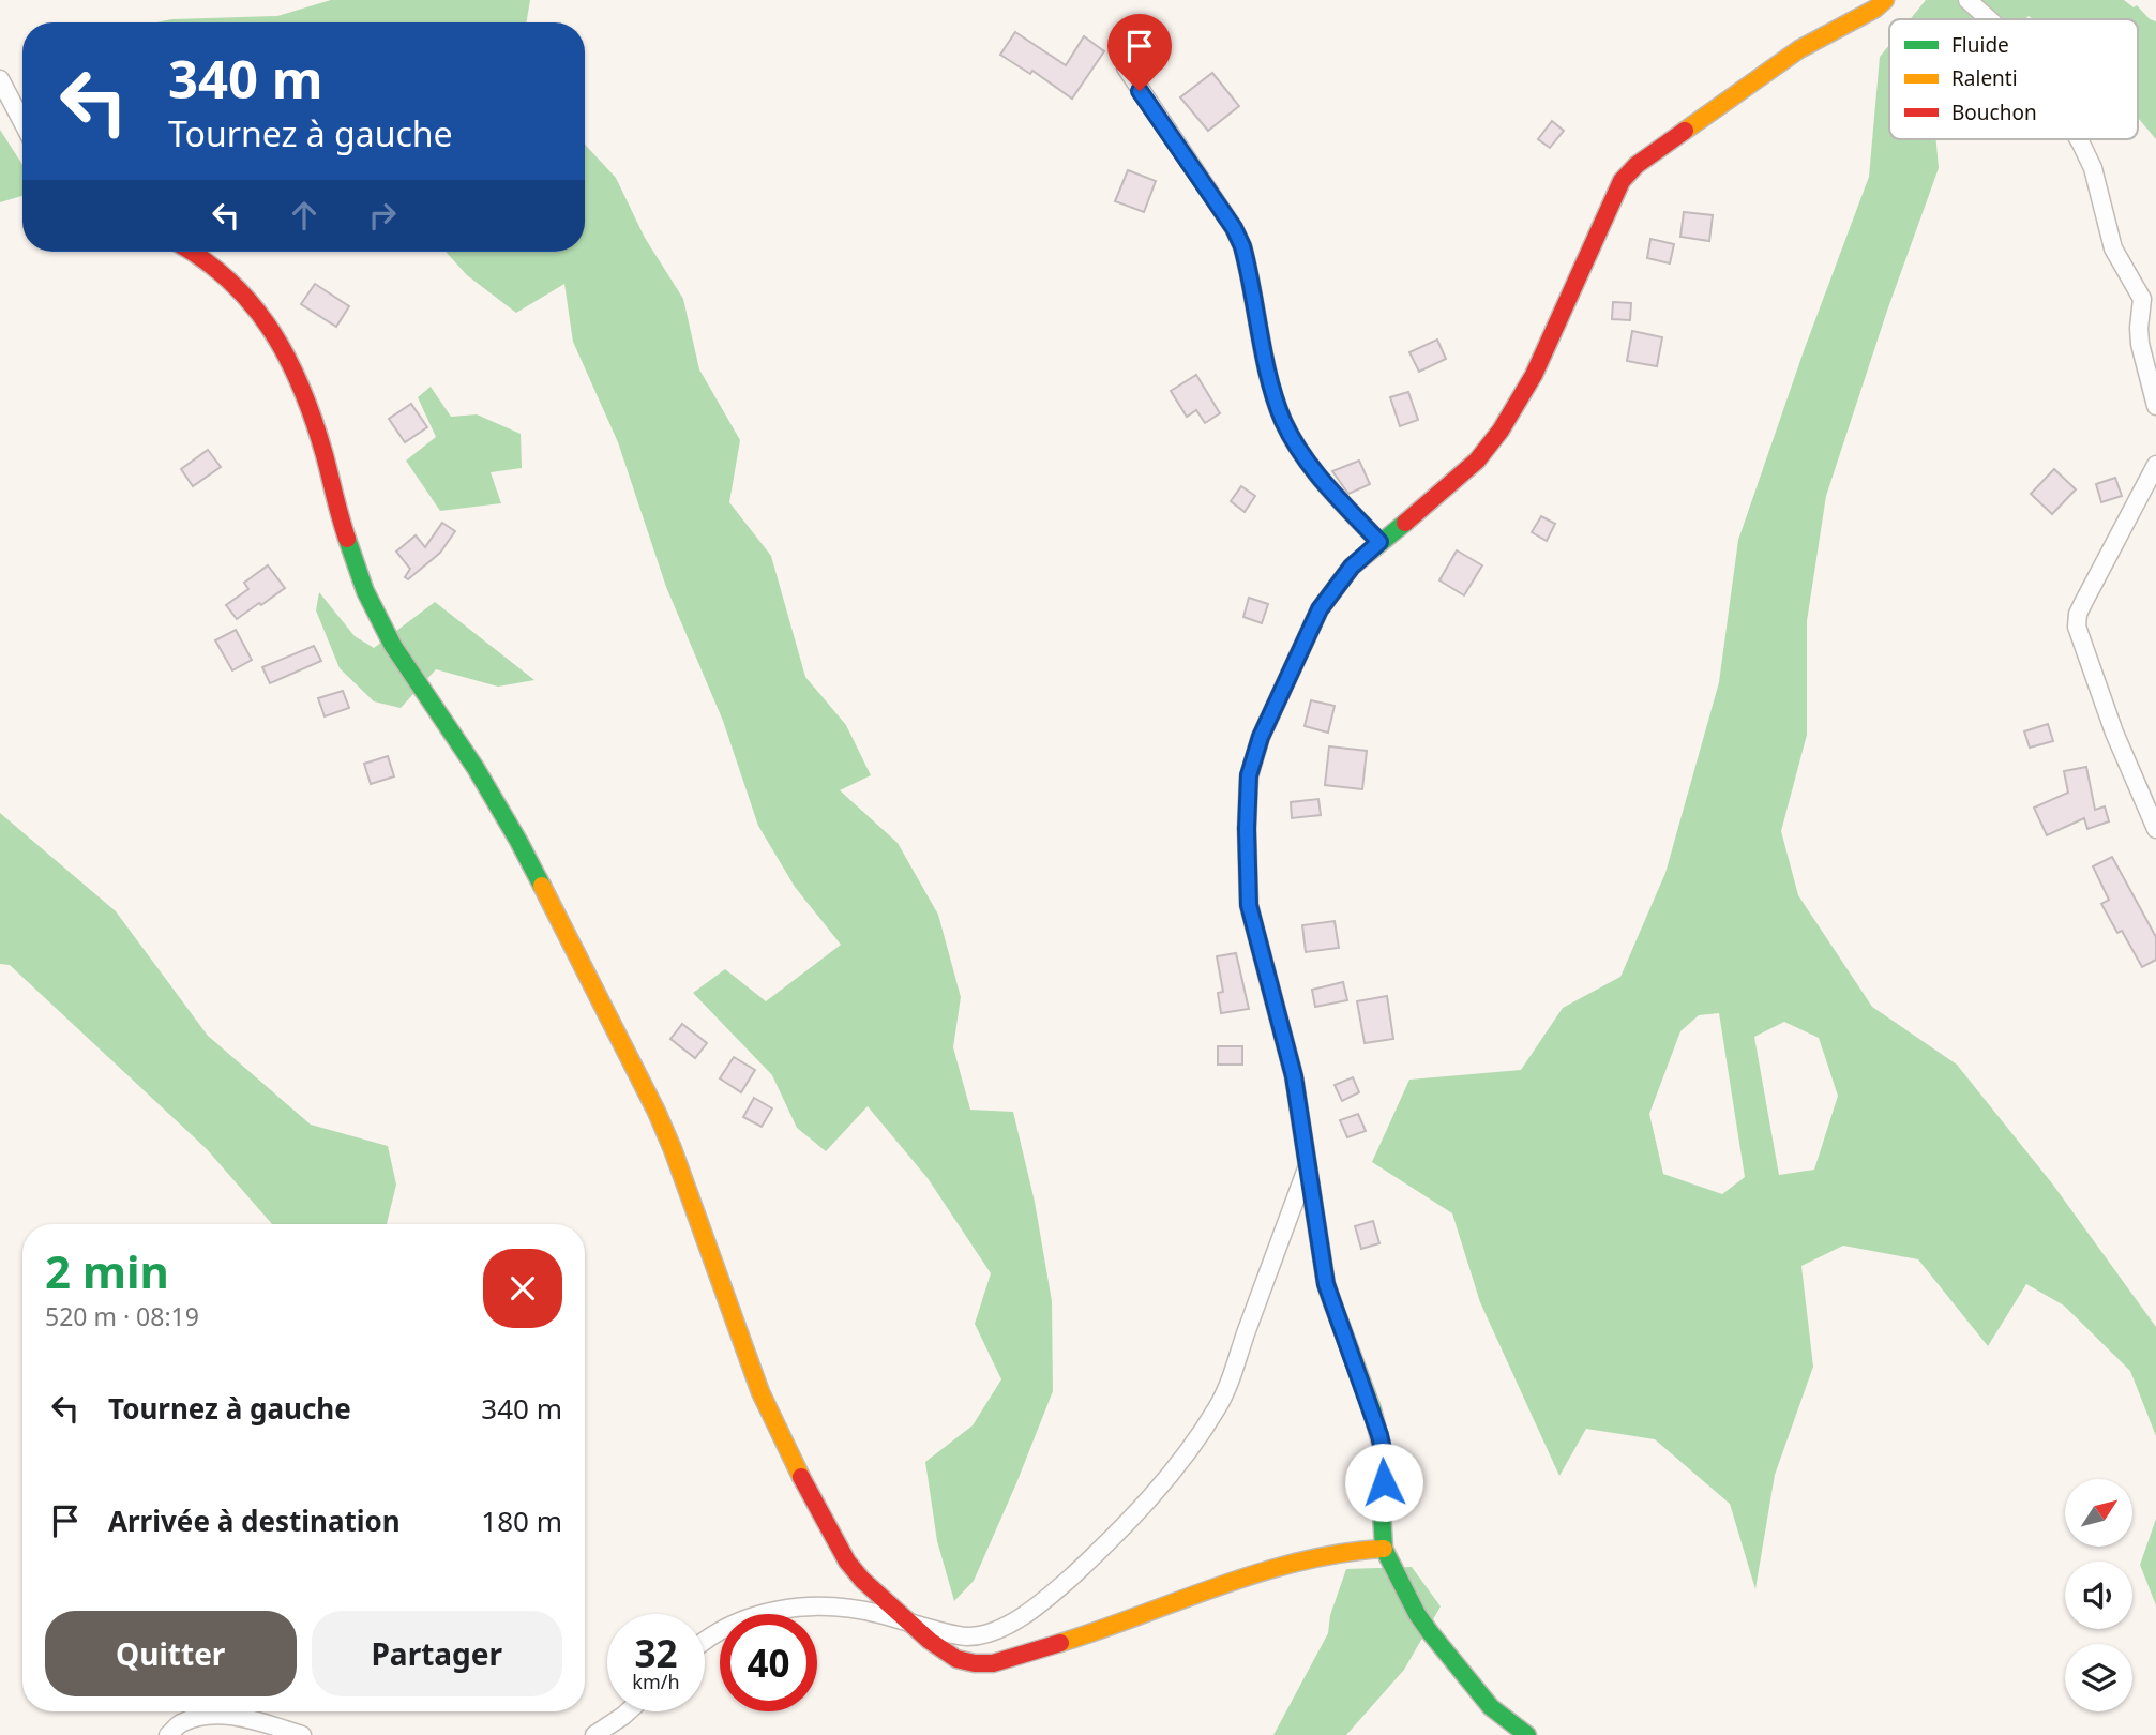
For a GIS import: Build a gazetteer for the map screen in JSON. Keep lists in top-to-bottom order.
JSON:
{
  "legend": ["Fluide", "Ralenti", "Bouchon"],
  "north": "top right",
  "page": {
    "turn": ["340 m", "Tournez à gauche"],
    "heading": ["2 min", "520 m · 08:19"],
    "list": [
      {
        "name": "Tournez à gauche",
        "value": "340 m"
      },
      {
        "name": "Arrivée à destination",
        "value": "180 m"
      }
    ],
    "buttons": ["Quitter", "Partager"],
    "speed": "32 km/h",
    "limit": "40"
  }
}
